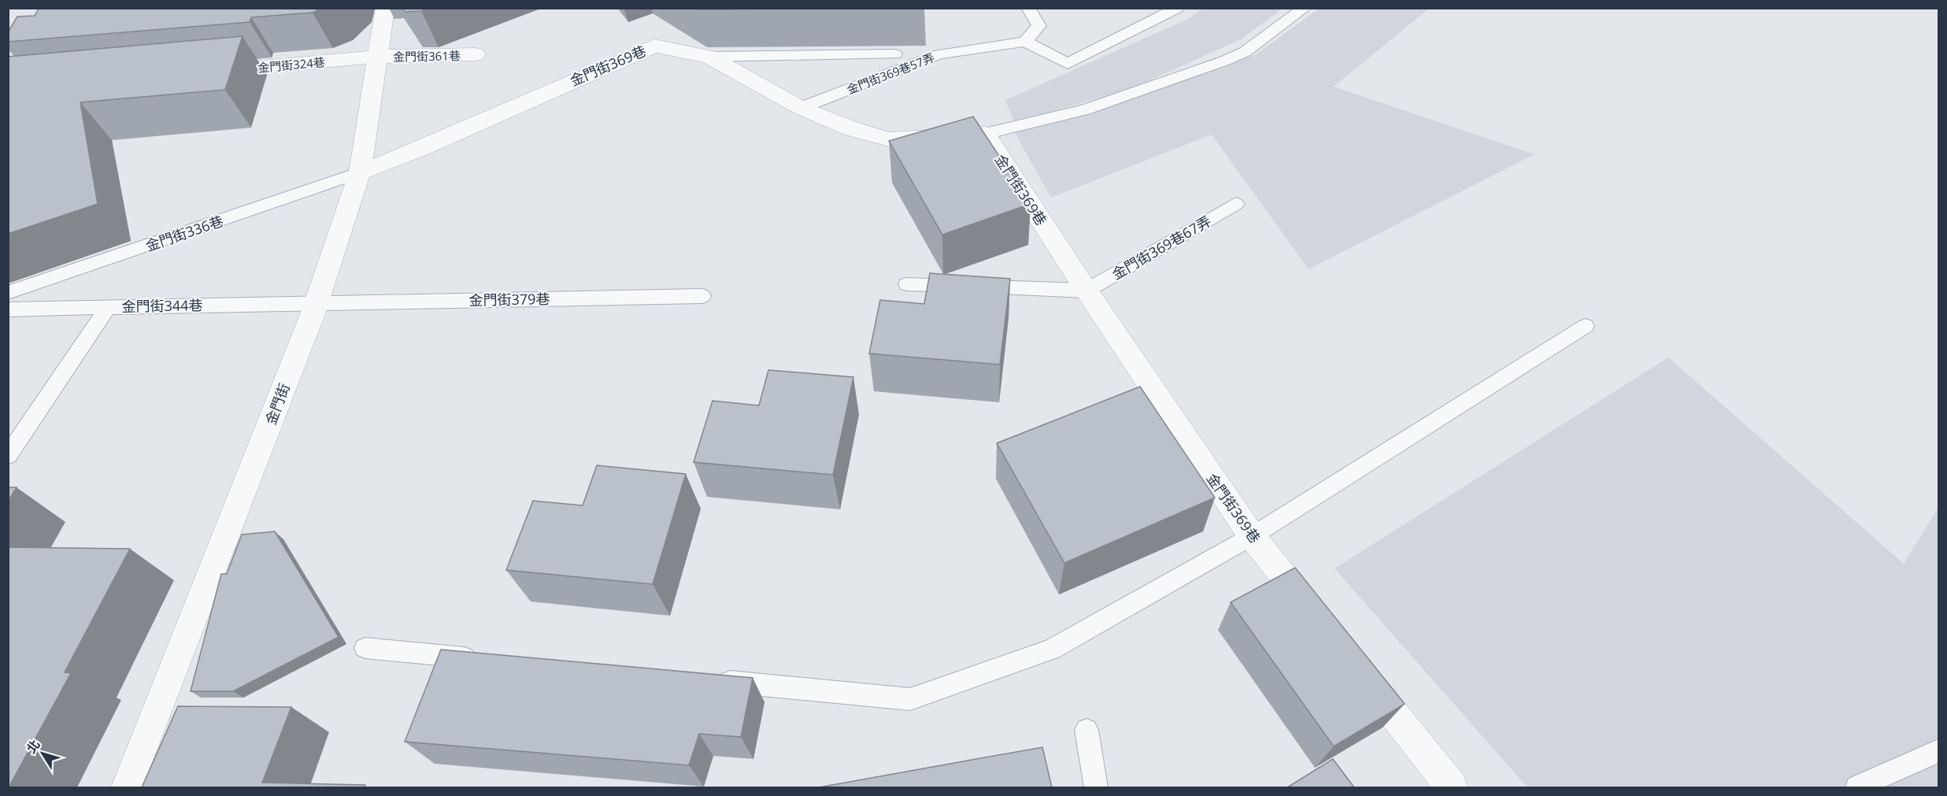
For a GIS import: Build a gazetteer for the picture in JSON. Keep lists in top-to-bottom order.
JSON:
{
  "streets": {
    "street": [
      "金門街361巷",
      "金門街324巷",
      "金門街369巷",
      "金門街"
    ],
    "lane": [
      "金門街369巷57弄",
      "金門街336巷",
      "金門街369巷67弄",
      "金門街379巷",
      "金門街344巷"
    ]
  },
  "crossings": [
    ["金門街361巷", "金門街324巷"],
    ["金門街361巷", "金門街"],
    ["金門街324巷", "金門街"],
    ["金門街369巷", "金門街369巷57弄"],
    ["金門街369巷", "金門街336巷"],
    ["金門街369巷", "金門街369巷67弄"],
    ["金門街369巷", "金門街"],
    ["金門街336巷", "金門街"],
    ["金門街379巷", "金門街344巷"],
    ["金門街379巷", "金門街"],
    ["金門街344巷", "金門街"]
  ],
  "north": "top left"
}
